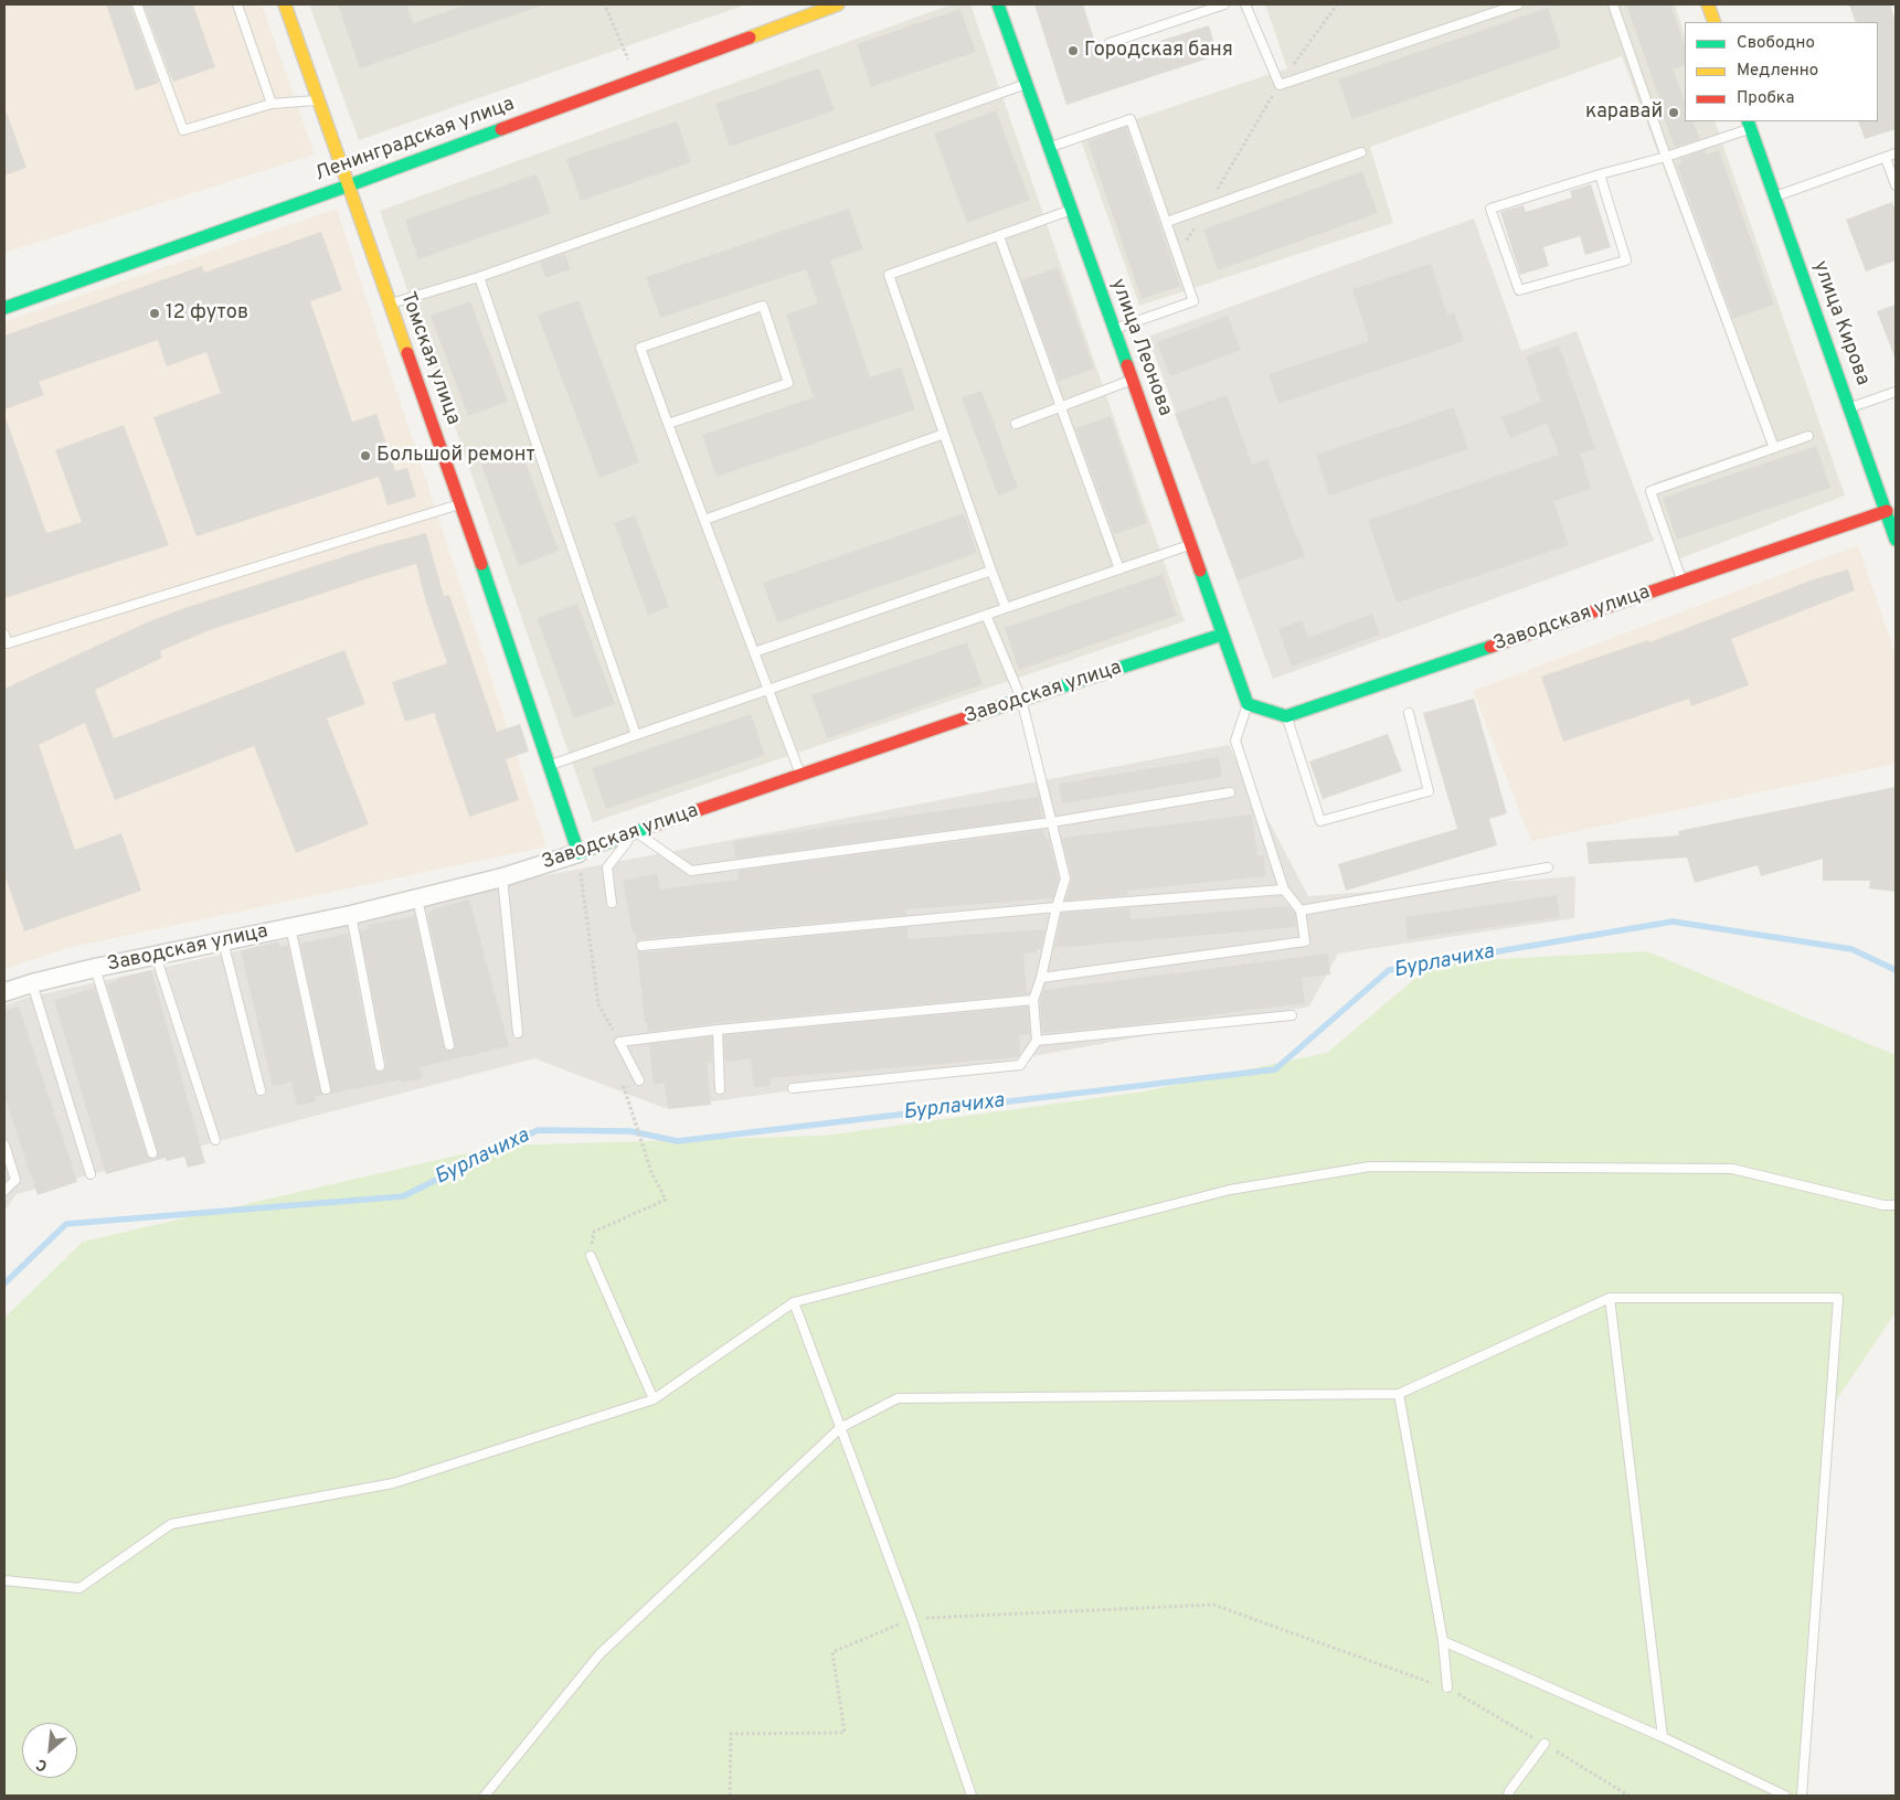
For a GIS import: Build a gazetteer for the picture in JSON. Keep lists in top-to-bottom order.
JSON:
{
  "streets": {
    "street": [
      "Ленинградская улица",
      "улица Кирова",
      "улица Леонова",
      "Томская улица",
      "Заводская улица"
    ]
  },
  "crossings": [
    ["Ленинградская улица", "Томская улица"],
    ["улица Кирова", "Заводская улица"],
    ["улица Леонова", "Заводская улица"],
    ["Томская улица", "Заводская улица"]
  ],
  "water": ["Бурлачиха"],
  "places": [
    "Городская баня",
    "каравай",
    "12 футов",
    "Большой ремонт"
  ],
  "legend": ["Свободно", "Медленно", "Пробка"],
  "north": "bottom left"
}
